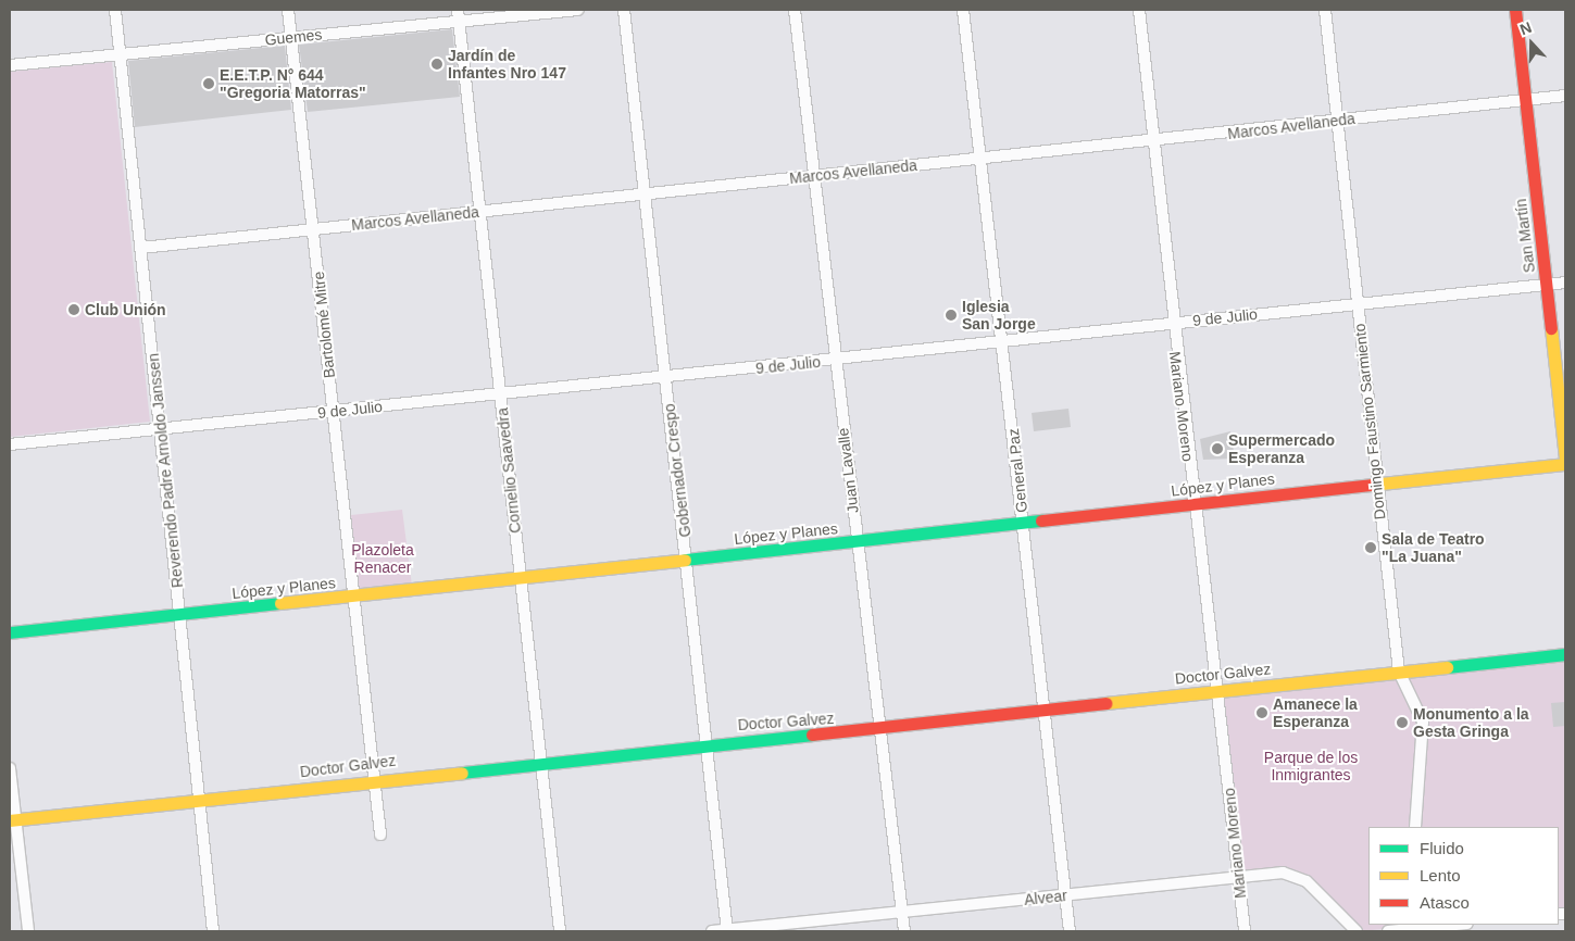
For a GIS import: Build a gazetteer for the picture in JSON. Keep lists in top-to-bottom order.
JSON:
{
  "streets": {
    "street": [
      "Guemes",
      "Marcos Avellaneda",
      "San Martín",
      "9 de Julio",
      "Bartolomé Mitre",
      "Mariano Moreno",
      "Domingo Faustino Sarmiento",
      "Reverendo Padre Arnoldo Janssen",
      "Cornelio Saavedra",
      "Gobernador Crespo",
      "Juan Lavalle",
      "General Paz",
      "López y Planes",
      "Doctor Galvez",
      "Alvear"
    ]
  },
  "crossings": [
    ["Guemes", "Bartolomé Mitre"],
    ["Guemes", "Reverendo Padre Arnoldo Janssen"],
    ["Guemes", "Cornelio Saavedra"],
    ["Marcos Avellaneda", "San Martín"],
    ["Marcos Avellaneda", "Bartolomé Mitre"],
    ["Marcos Avellaneda", "Mariano Moreno"],
    ["Marcos Avellaneda", "Domingo Faustino Sarmiento"],
    ["Marcos Avellaneda", "Reverendo Padre Arnoldo Janssen"],
    ["Marcos Avellaneda", "Cornelio Saavedra"],
    ["Marcos Avellaneda", "Gobernador Crespo"],
    ["Marcos Avellaneda", "Juan Lavalle"],
    ["Marcos Avellaneda", "General Paz"],
    ["San Martín", "9 de Julio"],
    ["9 de Julio", "Bartolomé Mitre"],
    ["9 de Julio", "Mariano Moreno"],
    ["9 de Julio", "Domingo Faustino Sarmiento"],
    ["9 de Julio", "Reverendo Padre Arnoldo Janssen"],
    ["9 de Julio", "Cornelio Saavedra"],
    ["9 de Julio", "Gobernador Crespo"],
    ["9 de Julio", "Juan Lavalle"],
    ["9 de Julio", "General Paz"],
    ["Bartolomé Mitre", "López y Planes"],
    ["Bartolomé Mitre", "Doctor Galvez"],
    ["Mariano Moreno", "López y Planes"],
    ["Mariano Moreno", "Doctor Galvez"],
    ["Mariano Moreno", "Alvear"],
    ["Domingo Faustino Sarmiento", "López y Planes"],
    ["Domingo Faustino Sarmiento", "Doctor Galvez"],
    ["Reverendo Padre Arnoldo Janssen", "López y Planes"],
    ["Reverendo Padre Arnoldo Janssen", "Doctor Galvez"],
    ["Cornelio Saavedra", "López y Planes"],
    ["Cornelio Saavedra", "Doctor Galvez"],
    ["Gobernador Crespo", "López y Planes"],
    ["Gobernador Crespo", "Doctor Galvez"],
    ["Gobernador Crespo", "Alvear"],
    ["Juan Lavalle", "López y Planes"],
    ["Juan Lavalle", "Doctor Galvez"],
    ["Juan Lavalle", "Alvear"],
    ["General Paz", "López y Planes"],
    ["General Paz", "Doctor Galvez"],
    ["General Paz", "Alvear"]
  ],
  "parks": ["Plazoleta Renacer", "Parque de los Inmigrantes"],
  "places": [
    "Jardín de Infantes Nro 147",
    "E.E.T.P. N° 644 \"Gregoria Matorras\"",
    "Club Unión",
    "Iglesia San Jorge",
    "Supermercado Esperanza",
    "Sala de Teatro \"La Juana\"",
    "Amanece la Esperanza",
    "Monumento a la Gesta Gringa"
  ],
  "legend": ["Fluido", "Lento", "Atasco"],
  "north": "top"
}
